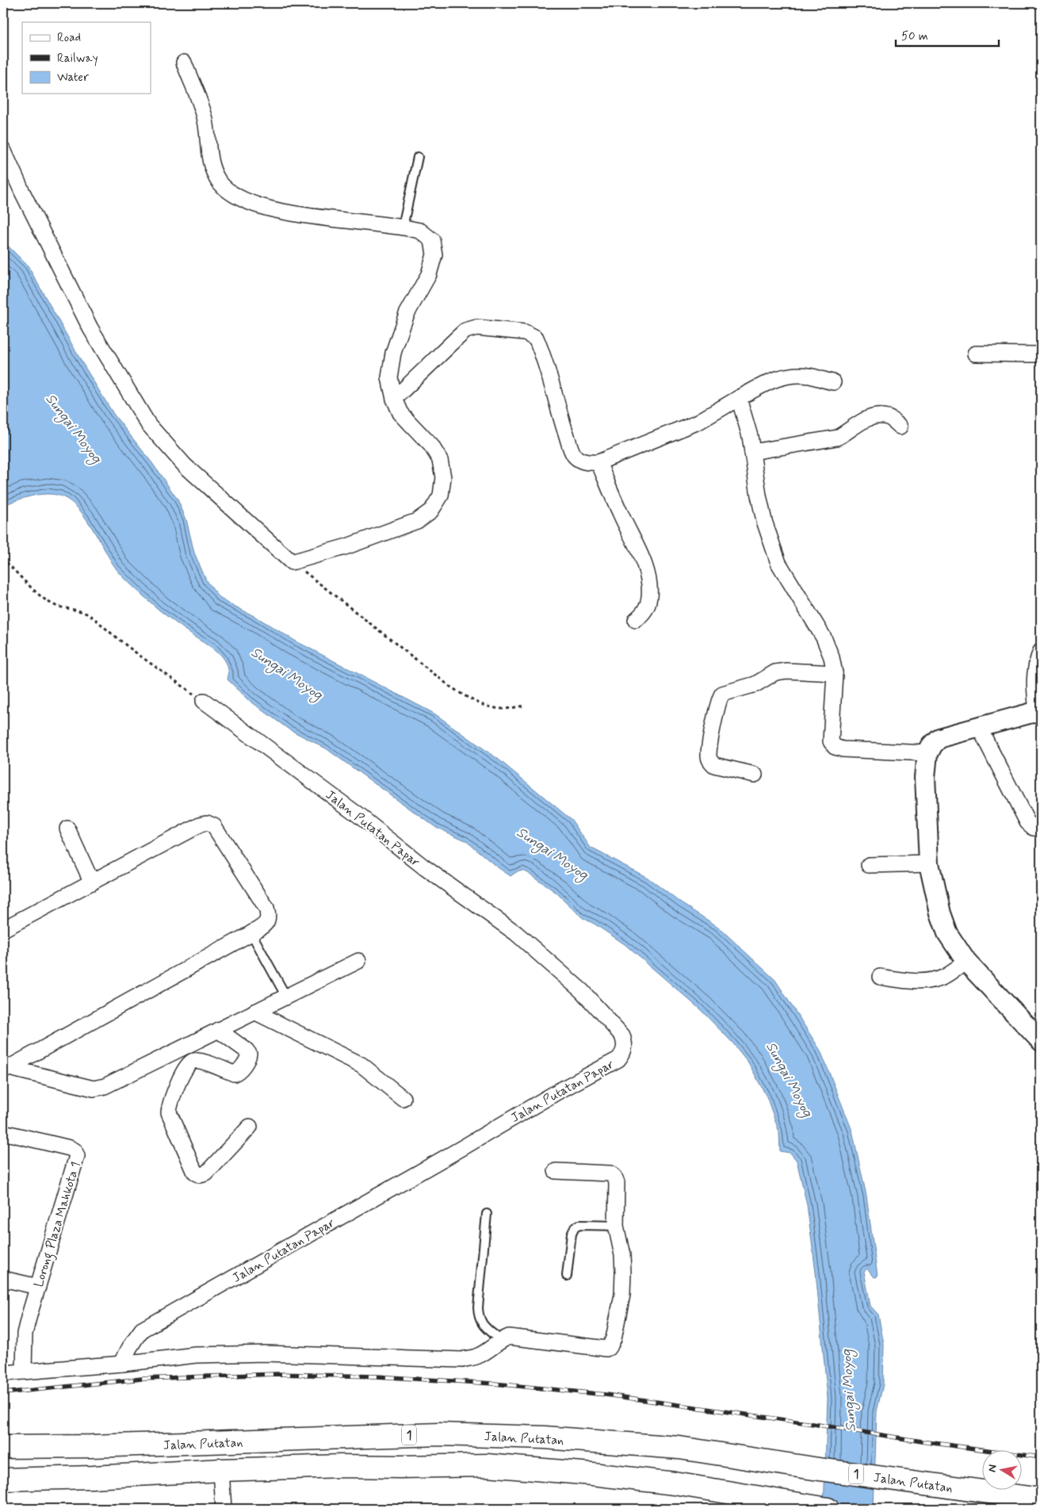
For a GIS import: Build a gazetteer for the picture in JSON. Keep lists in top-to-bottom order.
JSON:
{
  "streets": {
    "highway": ["1", "Jalan Putatan"],
    "street": ["Jalan Putatan Papar", "Lorong Plaza Mahkota 1"]
  },
  "water": ["Sungai Moyog"],
  "legend": ["Road", "Railway", "Water"],
  "scale_bar": "50 m",
  "north": "left"
}
